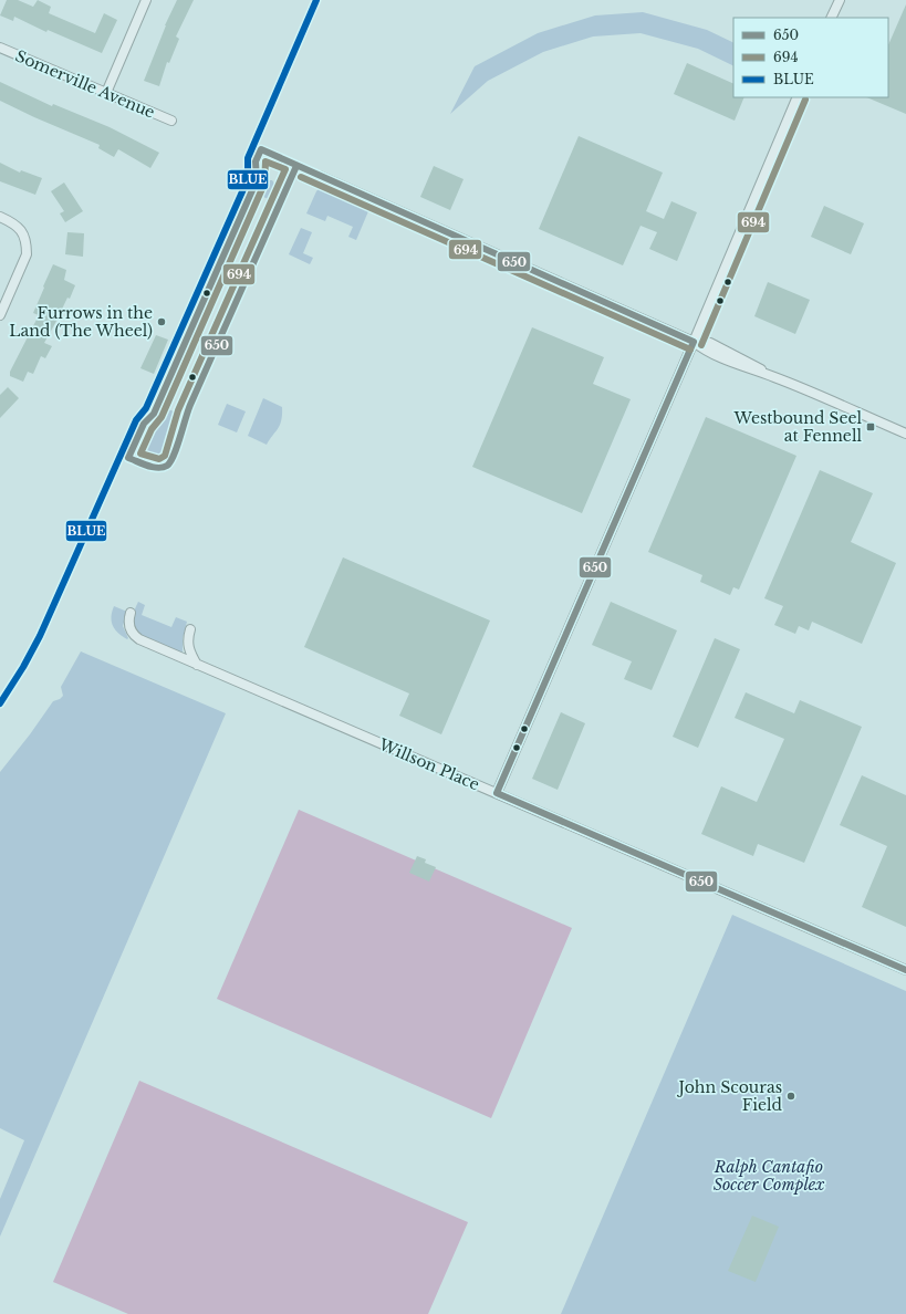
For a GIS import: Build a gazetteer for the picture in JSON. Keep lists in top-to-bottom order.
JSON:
{
  "streets": {
    "street": ["Somerville Avenue", "Willson Place"]
  },
  "parks": ["Ralph Cantafio Soccer Complex"],
  "places": {
    "other": ["Furrows in the Land (The Wheel)", "John Scouras Field"],
    "transit": ["Westbound Seel at Fennell"]
  },
  "lines": ["transit line BLUE", "transit line 694", "transit line 650"],
  "legend": ["650", "694", "BLUE"]
}
